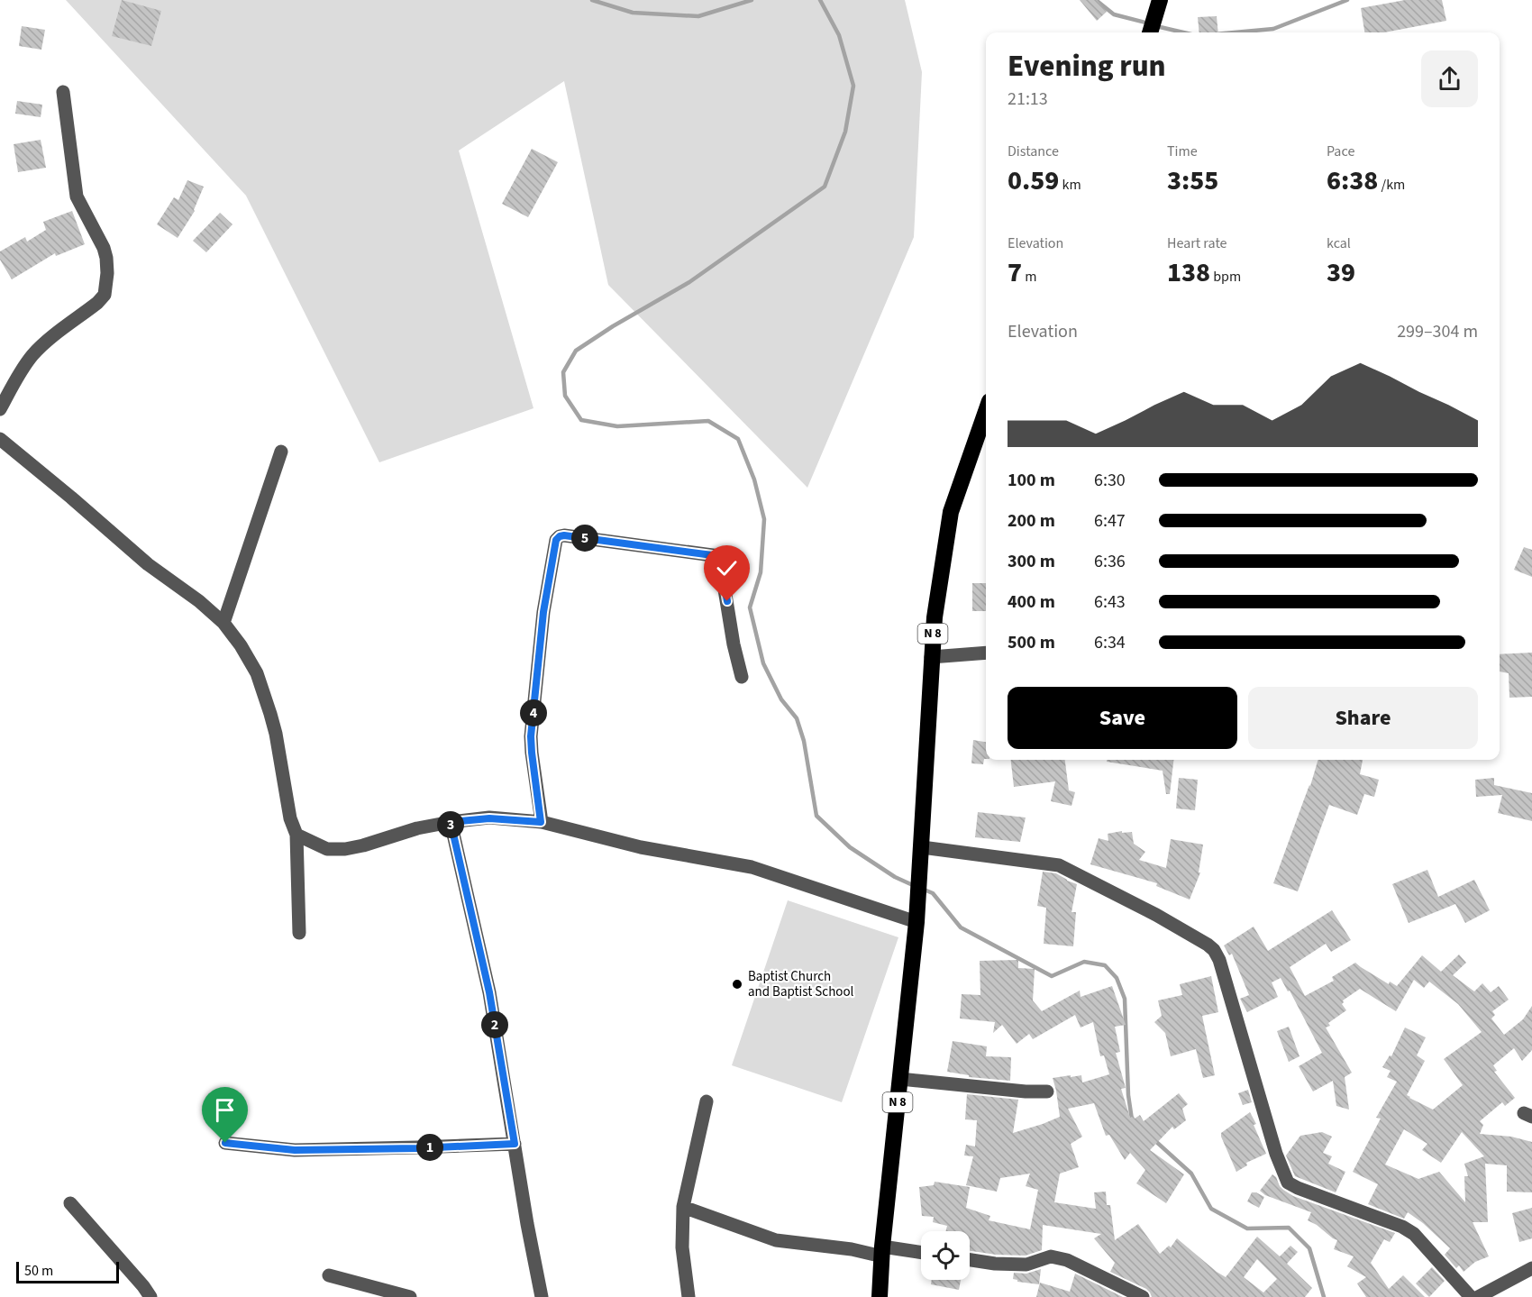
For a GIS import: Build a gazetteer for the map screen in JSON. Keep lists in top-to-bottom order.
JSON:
{
  "streets": {
    "highway": ["N 8"]
  },
  "places": ["Baptist Church and Baptist School"],
  "scale_bar": "50 m",
  "page": {
    "heading": ["Evening run", "21:13"],
    "stats": [
      ["Distance", "0.59 km"],
      ["Time", "3:55"],
      ["Pace", "6:38 /km"],
      ["Elevation", "7 m"],
      ["Heart rate", "138 bpm"],
      ["kcal", "39"]
    ],
    "chart": ["Elevation", "299–304 m"],
    "list": [
      {
        "name": "100 m",
        "note": "6:30"
      },
      {
        "name": "200 m",
        "note": "6:47"
      },
      {
        "name": "300 m",
        "note": "6:36"
      },
      {
        "name": "400 m",
        "note": "6:43"
      },
      {
        "name": "500 m",
        "note": "6:34"
      }
    ],
    "pins": [
      "5",
      "4",
      "3",
      "2",
      "1"
    ],
    "buttons": ["Save", "Share"],
    "scale": "50 m"
  }
}
